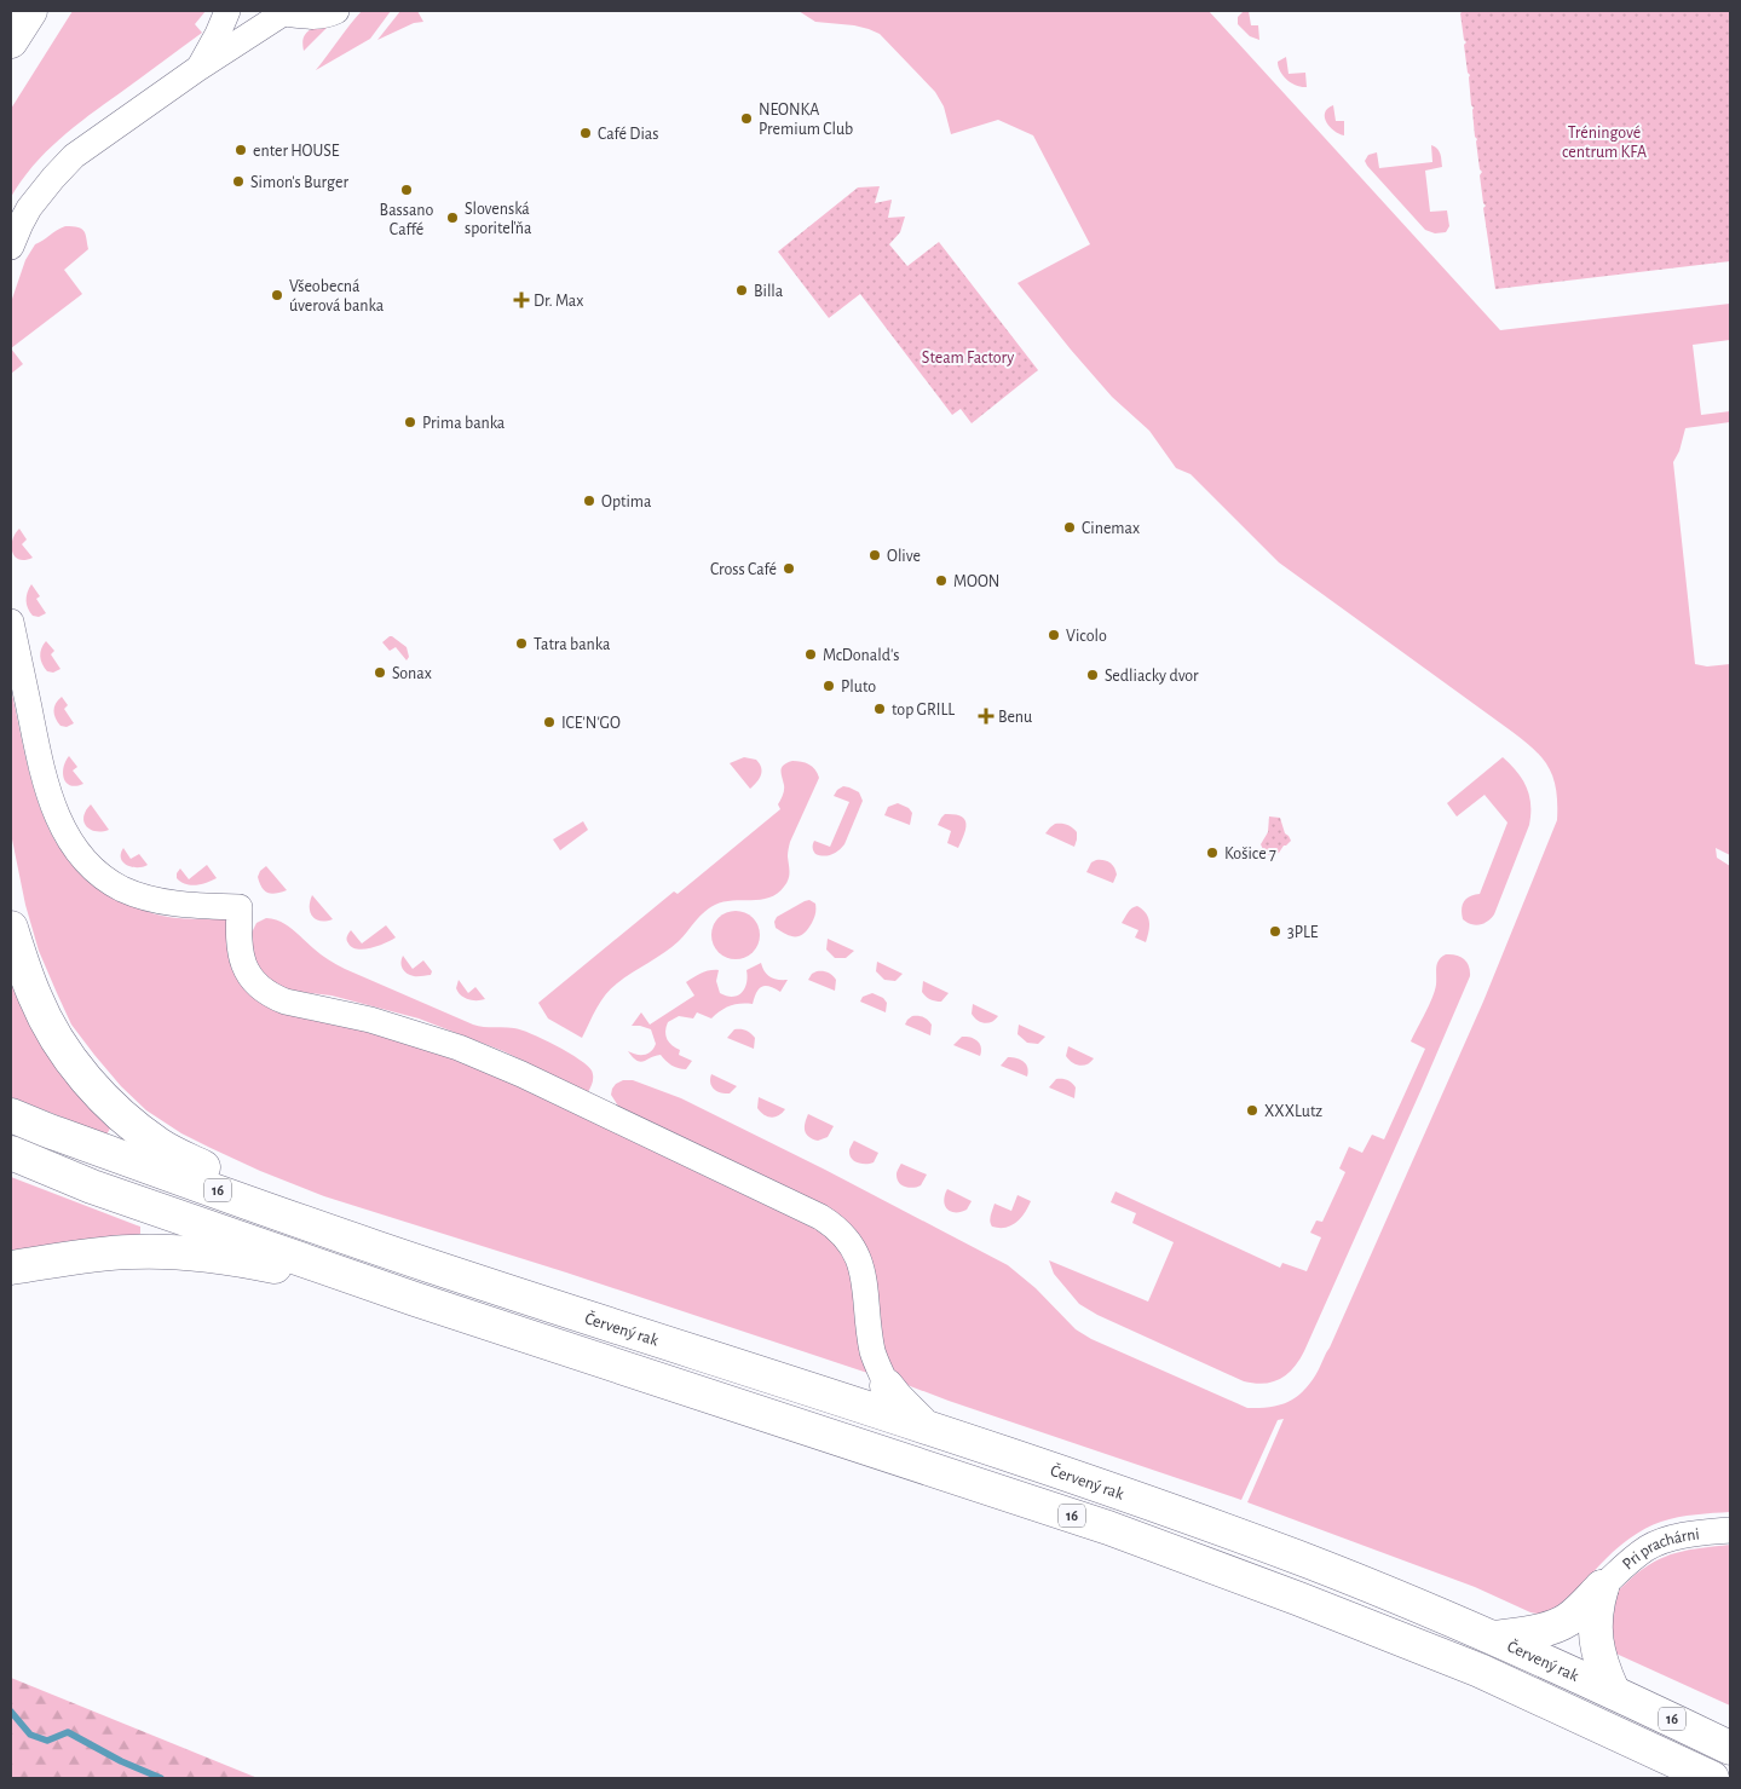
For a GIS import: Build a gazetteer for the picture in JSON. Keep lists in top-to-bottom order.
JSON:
{
  "streets": {
    "main road": ["16", "Červený rak"],
    "street": ["Pri prachárni"]
  },
  "crossings": [
    ["16", "Červený rak"]
  ],
  "parks": ["Tréningové centrum KFA", "Steam Factory"],
  "places": {
    "other": [
      "NEONKA Premium Club",
      "Café Dias",
      "enter HOUSE",
      "Simon's Burger",
      "Bassano Caffé",
      "Slovenská sporiteľňa",
      "Billa",
      "Všeobecná úverová banka",
      "Prima banka",
      "Optima",
      "Cinemax",
      "Olive",
      "Cross Café",
      "MOON",
      "Vicolo",
      "Tatra banka",
      "McDonald's",
      "Sonax",
      "Sedliacky dvor",
      "Pluto",
      "top GRILL",
      "ICE'N'GO",
      "Košice 7",
      "3PLE",
      "XXXLutz"
    ],
    "health": ["Dr. Max", "Benu"]
  }
}
